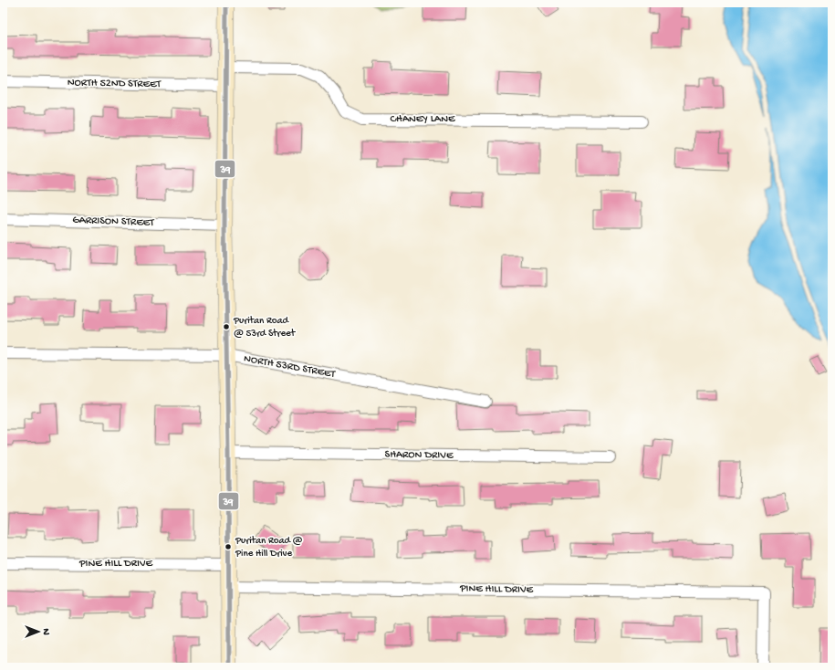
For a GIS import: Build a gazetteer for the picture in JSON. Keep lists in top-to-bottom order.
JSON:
{
  "streets": {
    "street": [
      "NORTH 52ND STREET",
      "CHANEY LANE",
      "GARRISON STREET",
      "NORTH 53RD STREET",
      "SHARON DRIVE",
      "PINE HILL DRIVE"
    ]
  },
  "places": ["Puritan Road @ 53rd Street", "Puritan Road @ Pine Hill Drive"],
  "lines": ["transit line 39"],
  "north": "right"
}
